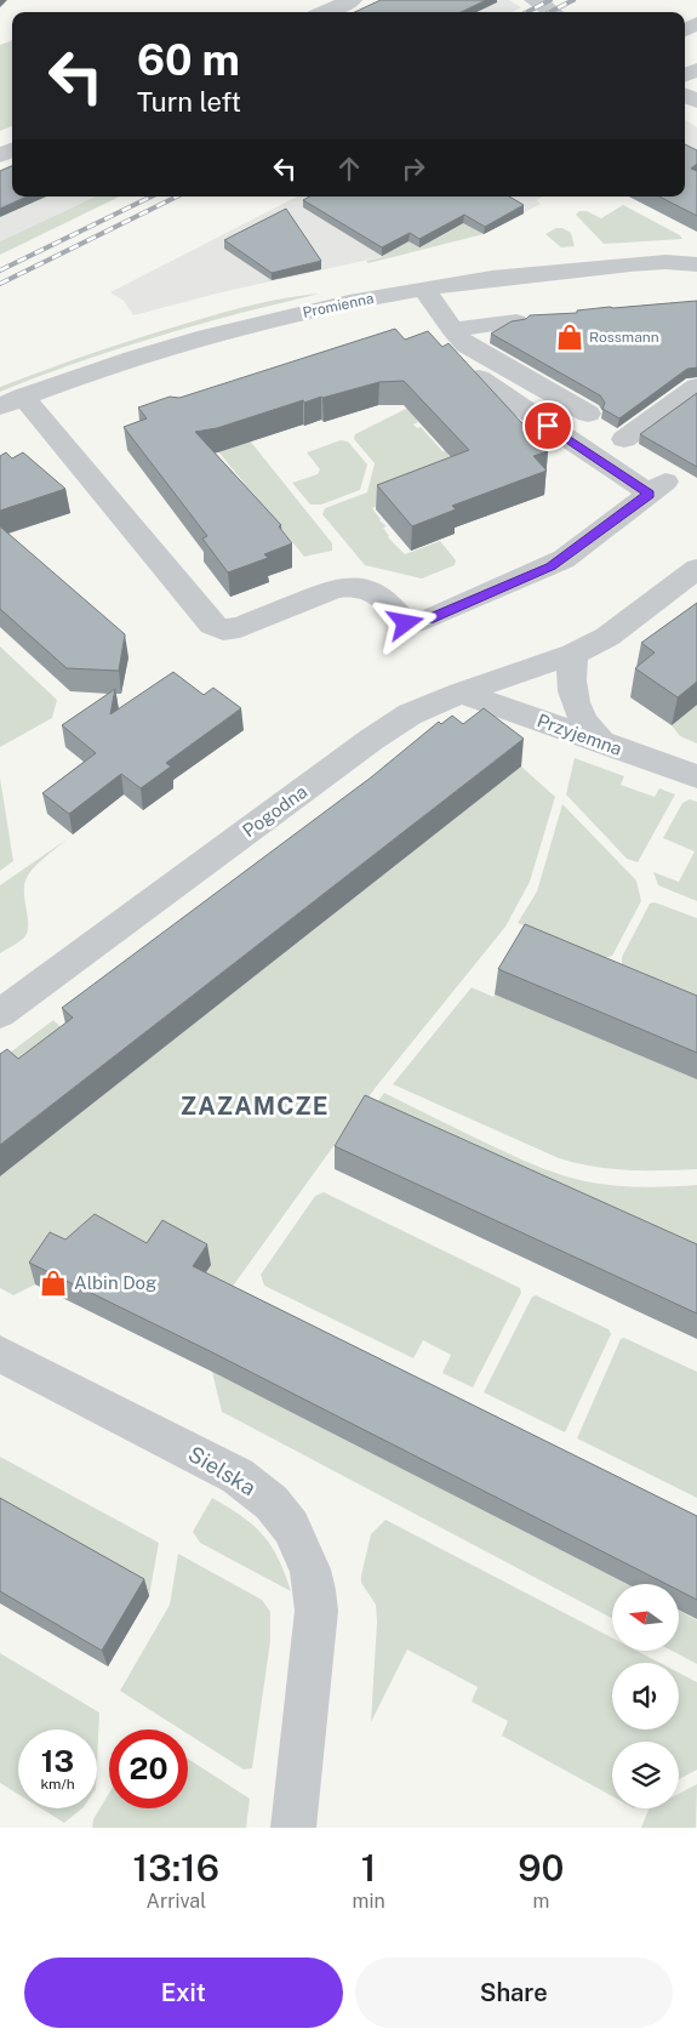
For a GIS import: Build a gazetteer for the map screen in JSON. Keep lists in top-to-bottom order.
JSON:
{
  "streets": {
    "street": [
      "Promienna",
      "Przyjemna",
      "Pogodna",
      "Sielska"
    ]
  },
  "crossings": [
    ["Przyjemna", "Pogodna"]
  ],
  "districts": ["ZAZAMCZE"],
  "places": {
    "shop": ["Rossmann", "Albin Dog"]
  },
  "north": "left",
  "page": {
    "turn": ["60 m", "Turn left"],
    "speed": "13 km/h",
    "limit": "20",
    "eta": [
      "13:16",
      "Arrival",
      "1",
      "min",
      "90",
      "m"
    ],
    "buttons": ["Exit", "Share"]
  }
}
